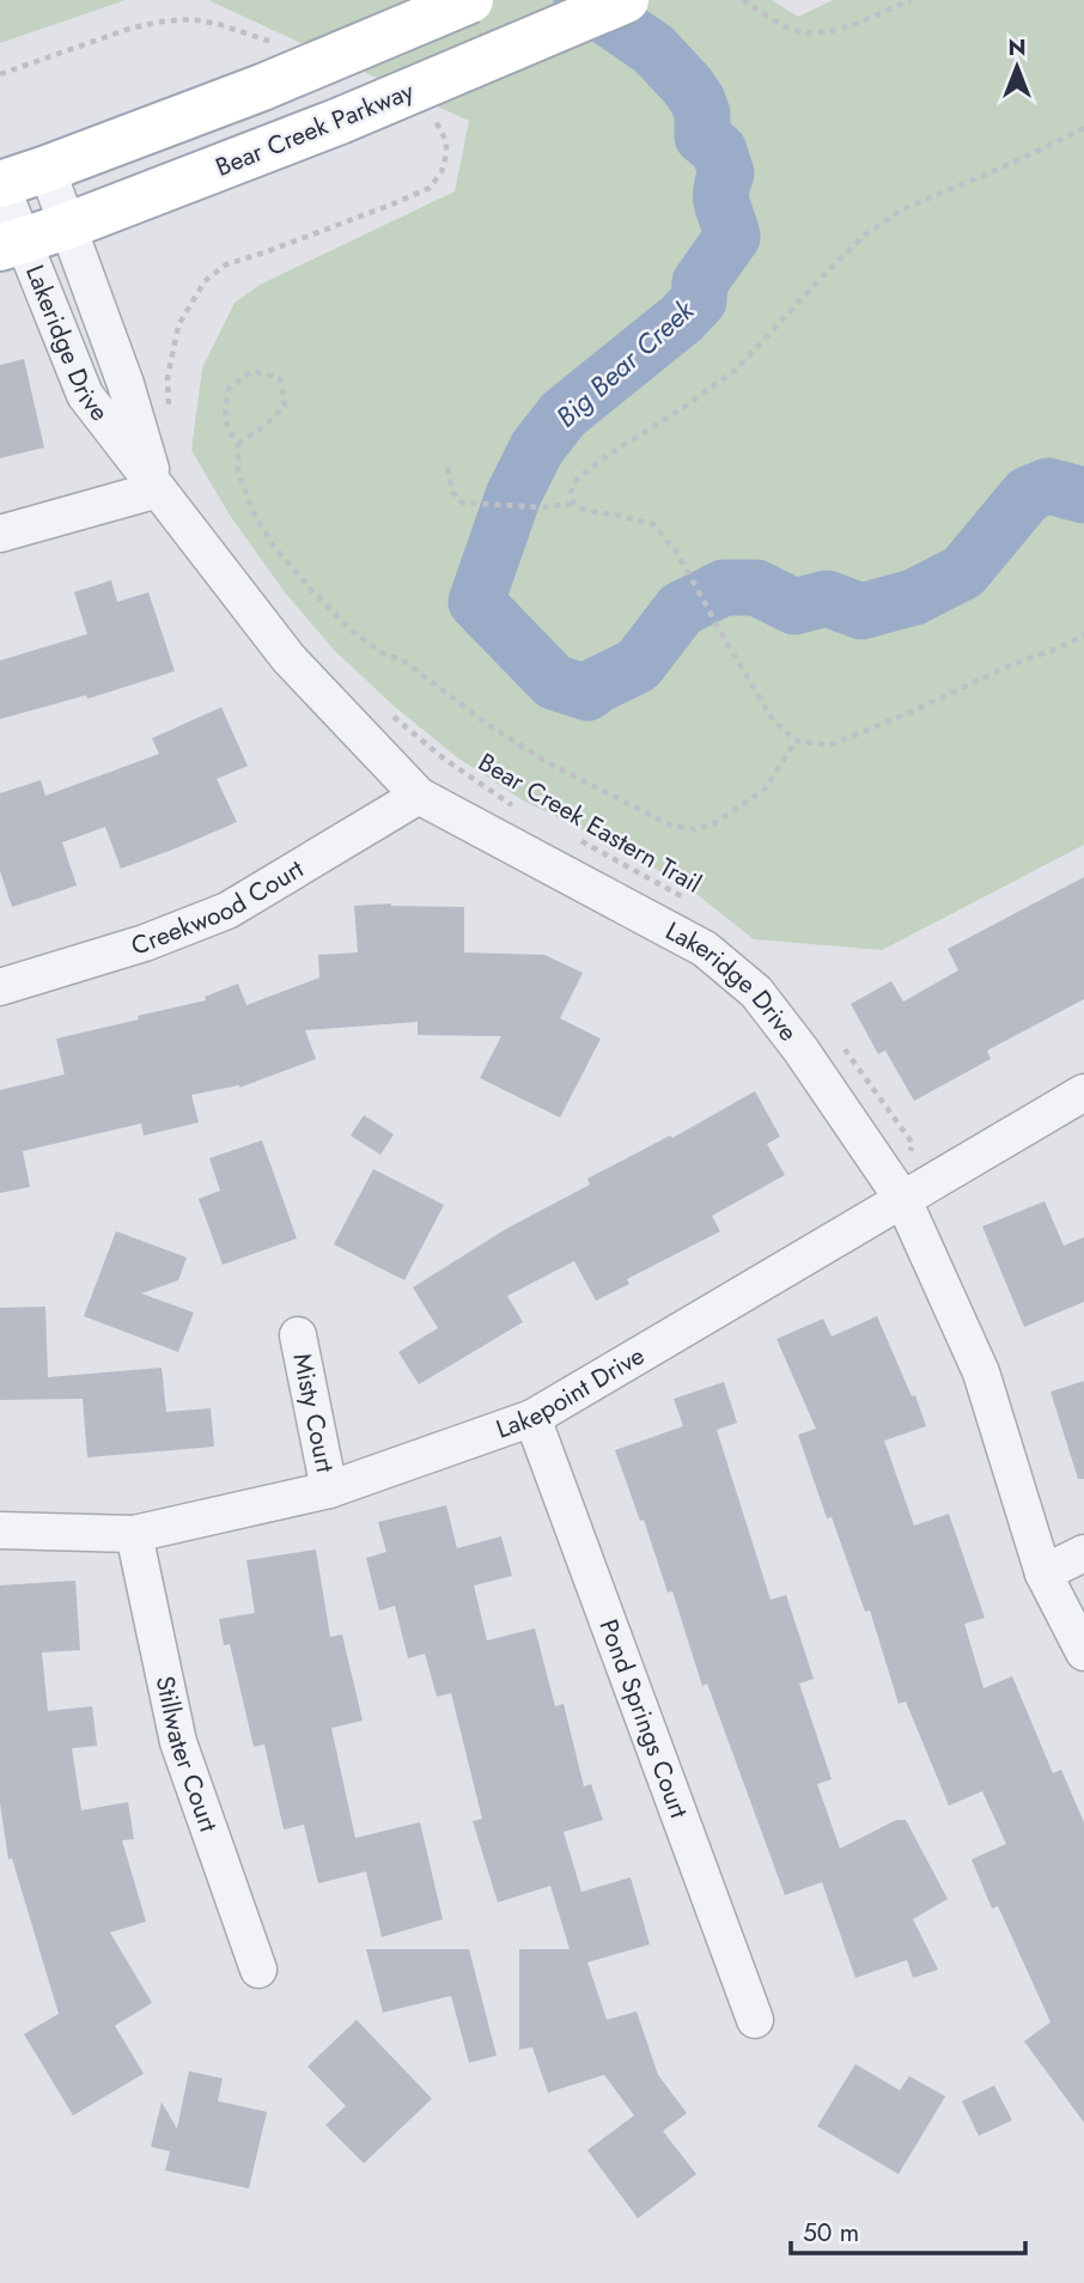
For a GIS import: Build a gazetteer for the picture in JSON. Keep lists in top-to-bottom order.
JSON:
{
  "streets": {
    "main road": ["Bear Creek Parkway"],
    "street": [
      "Lakeridge Drive",
      "Creekwood Court",
      "Lakepoint Drive",
      "Misty Court",
      "Pond Springs Court",
      "Stillwater Court"
    ],
    "path": ["Bear Creek Eastern Trail"]
  },
  "crossings": [
    ["Bear Creek Parkway", "Lakeridge Drive"],
    ["Lakeridge Drive", "Creekwood Court"],
    ["Lakeridge Drive", "Lakepoint Drive"],
    ["Lakepoint Drive", "Misty Court"],
    ["Lakepoint Drive", "Pond Springs Court"],
    ["Lakepoint Drive", "Stillwater Court"]
  ],
  "water": ["Big Bear Creek"],
  "scale_bar": "50 m",
  "north": "top"
}
